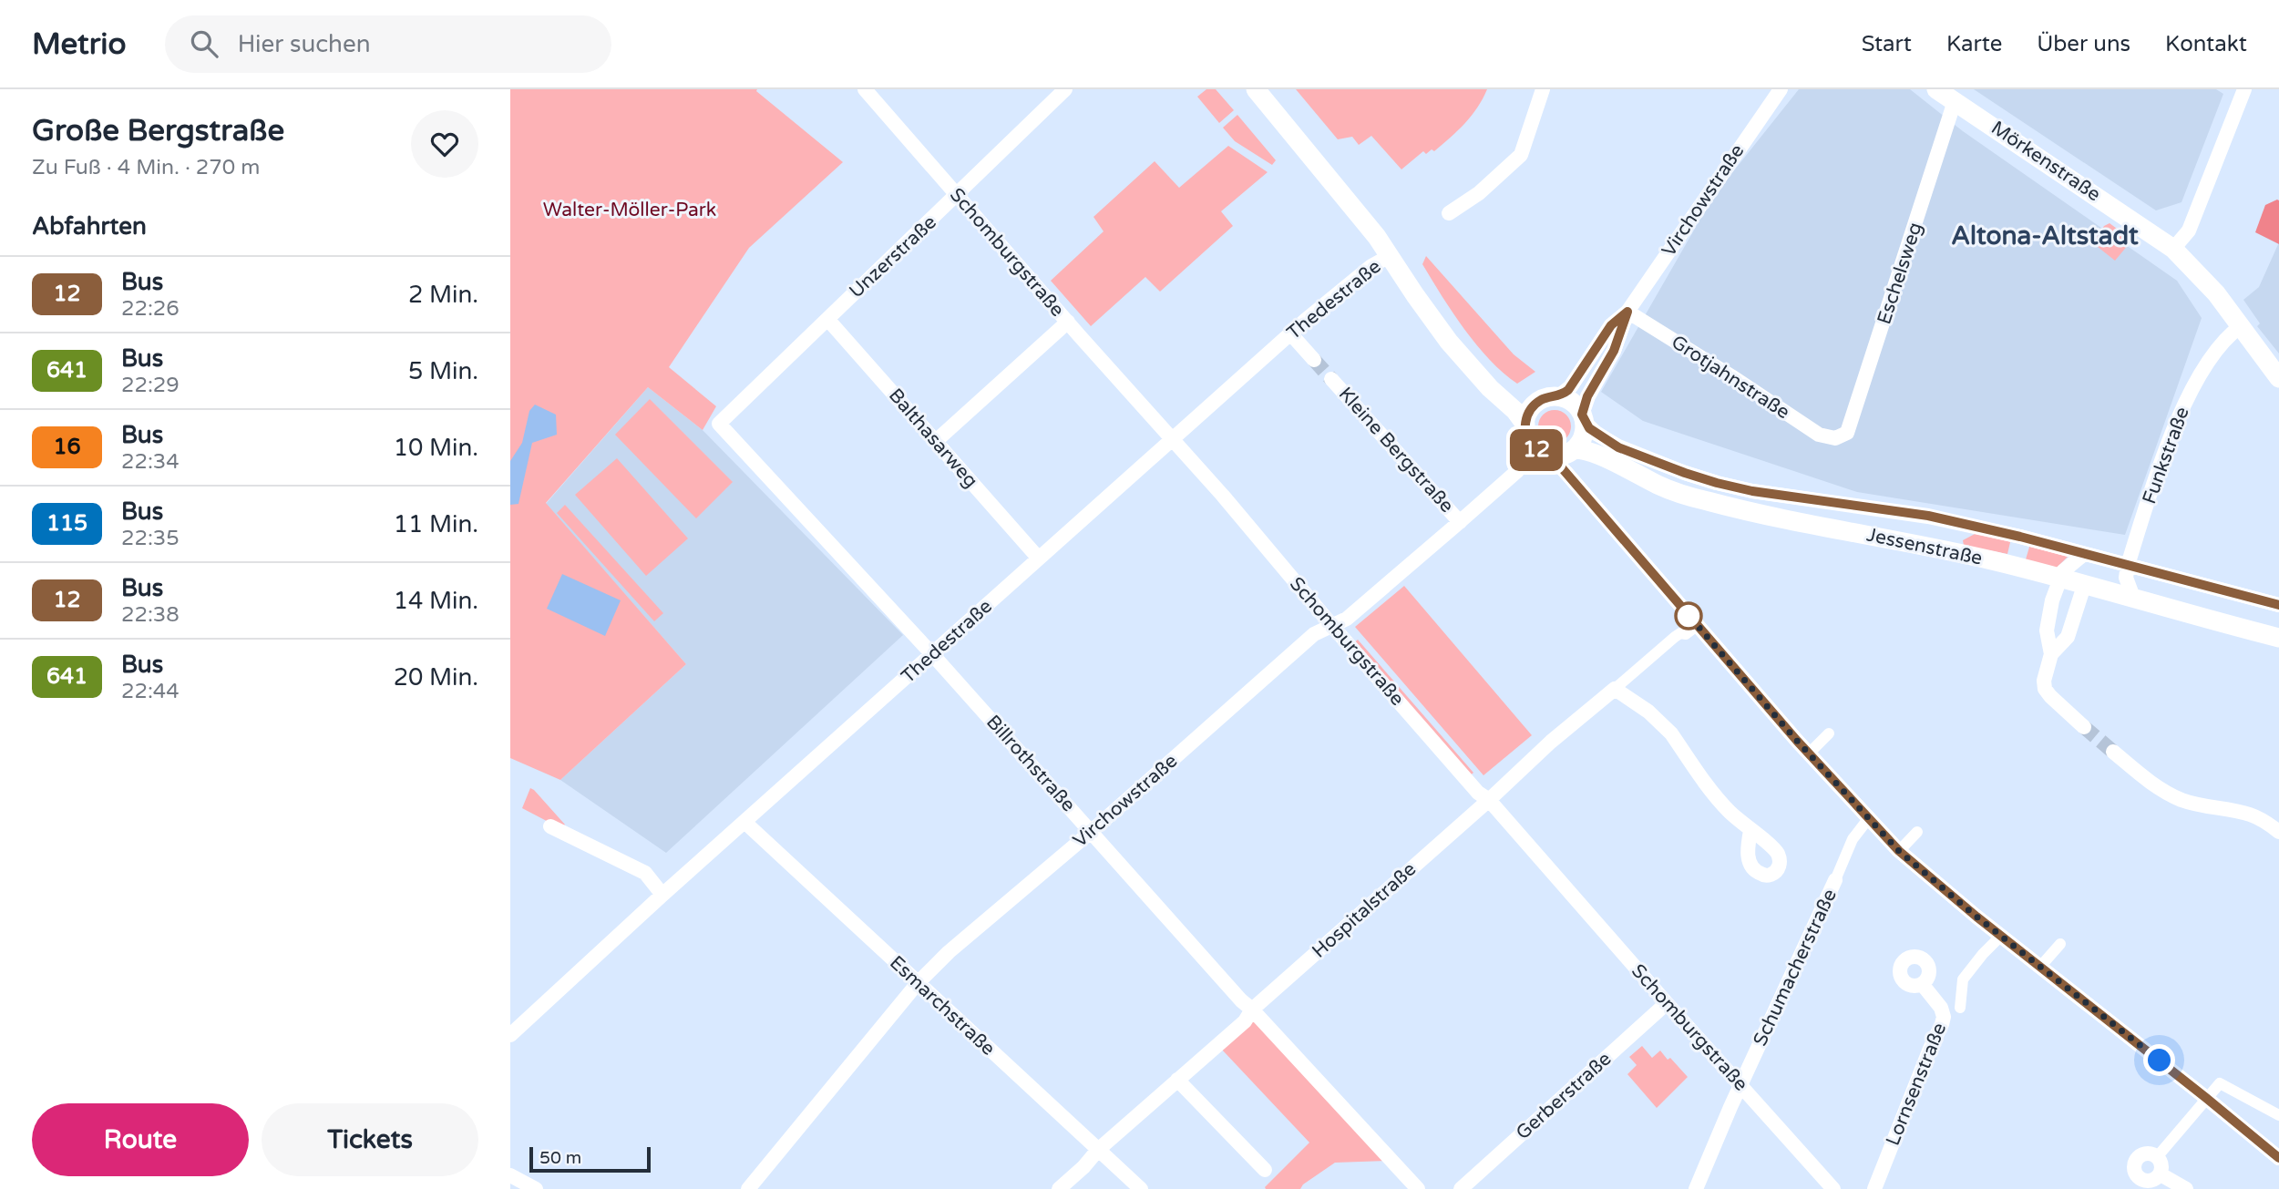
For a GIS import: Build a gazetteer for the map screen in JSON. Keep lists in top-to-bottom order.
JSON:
{
  "streets": {
    "street": [
      "Mörkenstraße",
      "Virchowstraße",
      "Schomburgstraße",
      "Unzerstraße",
      "Eschelsweg",
      "Thedestraße",
      "Grotjahnstraße",
      "Balthasarweg",
      "Kleine Bergstraße",
      "Funkstraße",
      "Jessenstraße",
      "Billrothstraße",
      "Hospitalstraße",
      "Schumacherstraße",
      "Esmarchstraße",
      "Lornsenstraße",
      "Gerberstraße"
    ]
  },
  "crossings": [
    ["Mörkenstraße", "Eschelsweg"],
    ["Mörkenstraße", "Funkstraße"],
    ["Virchowstraße", "Schomburgstraße"],
    ["Virchowstraße", "Grotjahnstraße"],
    ["Virchowstraße", "Kleine Bergstraße"],
    ["Virchowstraße", "Jessenstraße"],
    ["Virchowstraße", "Billrothstraße"],
    ["Virchowstraße", "Esmarchstraße"],
    ["Schomburgstraße", "Unzerstraße"],
    ["Schomburgstraße", "Thedestraße"],
    ["Schomburgstraße", "Hospitalstraße"],
    ["Schomburgstraße", "Schumacherstraße"],
    ["Schomburgstraße", "Gerberstraße"],
    ["Unzerstraße", "Balthasarweg"],
    ["Unzerstraße", "Billrothstraße"],
    ["Eschelsweg", "Grotjahnstraße"],
    ["Thedestraße", "Balthasarweg"],
    ["Thedestraße", "Billrothstraße"],
    ["Thedestraße", "Esmarchstraße"],
    ["Funkstraße", "Jessenstraße"],
    ["Billrothstraße", "Hospitalstraße"],
    ["Hospitalstraße", "Esmarchstraße"]
  ],
  "districts": ["Altona-Altstadt"],
  "parks": ["Walter-Möller-Park"],
  "lines": ["bus line 12"],
  "scale_bar": "50 m",
  "page": {
    "header": "Metrio",
    "search": "Hier suchen",
    "nav": [
      "Start",
      "Karte",
      "Über uns",
      "Kontakt"
    ],
    "heading": [
      ["Große Bergstraße", "Zu Fuß · 4 Min. · 270 m"],
      "Abfahrten"
    ],
    "on_map": "12",
    "list": [
      {
        "mark": "12",
        "name": "Bus",
        "note": "22:26",
        "value": "2 Min."
      },
      {
        "mark": "641",
        "name": "Bus",
        "note": "22:29",
        "value": "5 Min."
      },
      {
        "mark": "16",
        "name": "Bus",
        "note": "22:34",
        "value": "10 Min."
      },
      {
        "mark": "115",
        "name": "Bus",
        "note": "22:35",
        "value": "11 Min."
      },
      {
        "mark": "12",
        "name": "Bus",
        "note": "22:38",
        "value": "14 Min."
      },
      {
        "mark": "641",
        "name": "Bus",
        "note": "22:44",
        "value": "20 Min."
      }
    ],
    "buttons": ["Route", "Tickets"],
    "scale": "50 m"
  }
}
